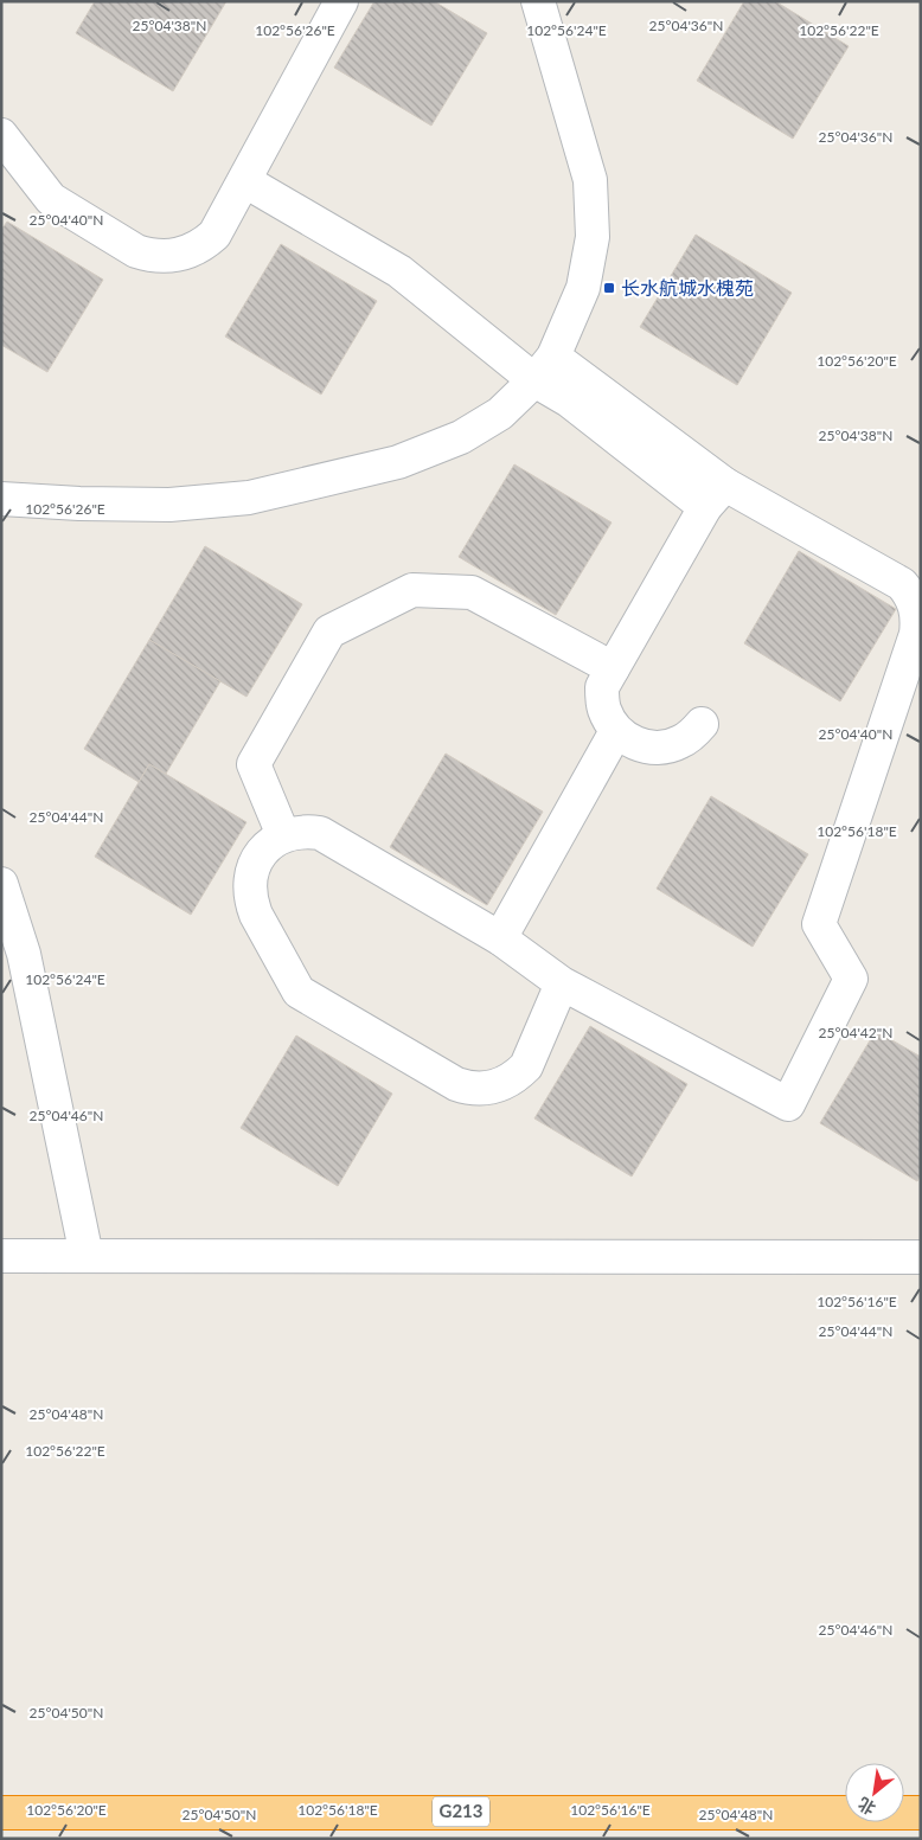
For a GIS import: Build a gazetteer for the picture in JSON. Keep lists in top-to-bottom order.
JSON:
{
  "streets": {
    "highway": ["G213"]
  },
  "places": {
    "transit": ["长水航城水槐苑"]
  },
  "north": "bottom left",
  "coordinates": [
    "25°04'38\"N",
    "25°04'36\"N",
    "102°56'26\"E",
    "102°56'24\"E",
    "102°56'22\"E",
    "25°04'40\"N",
    "102°56'20\"E",
    "25°04'44\"N",
    "102°56'18\"E",
    "25°04'42\"N",
    "25°04'46\"N",
    "102°56'16\"E",
    "25°04'48\"N",
    "25°04'50\"N"
  ]
}
